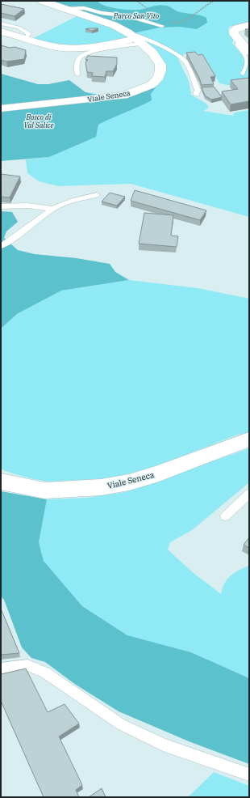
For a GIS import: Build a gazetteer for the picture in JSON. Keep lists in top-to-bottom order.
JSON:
{
  "streets": {
    "street": ["Viale Seneca"]
  },
  "parks": ["Parco San Vito", "Bosco di Val Salice"]
}
